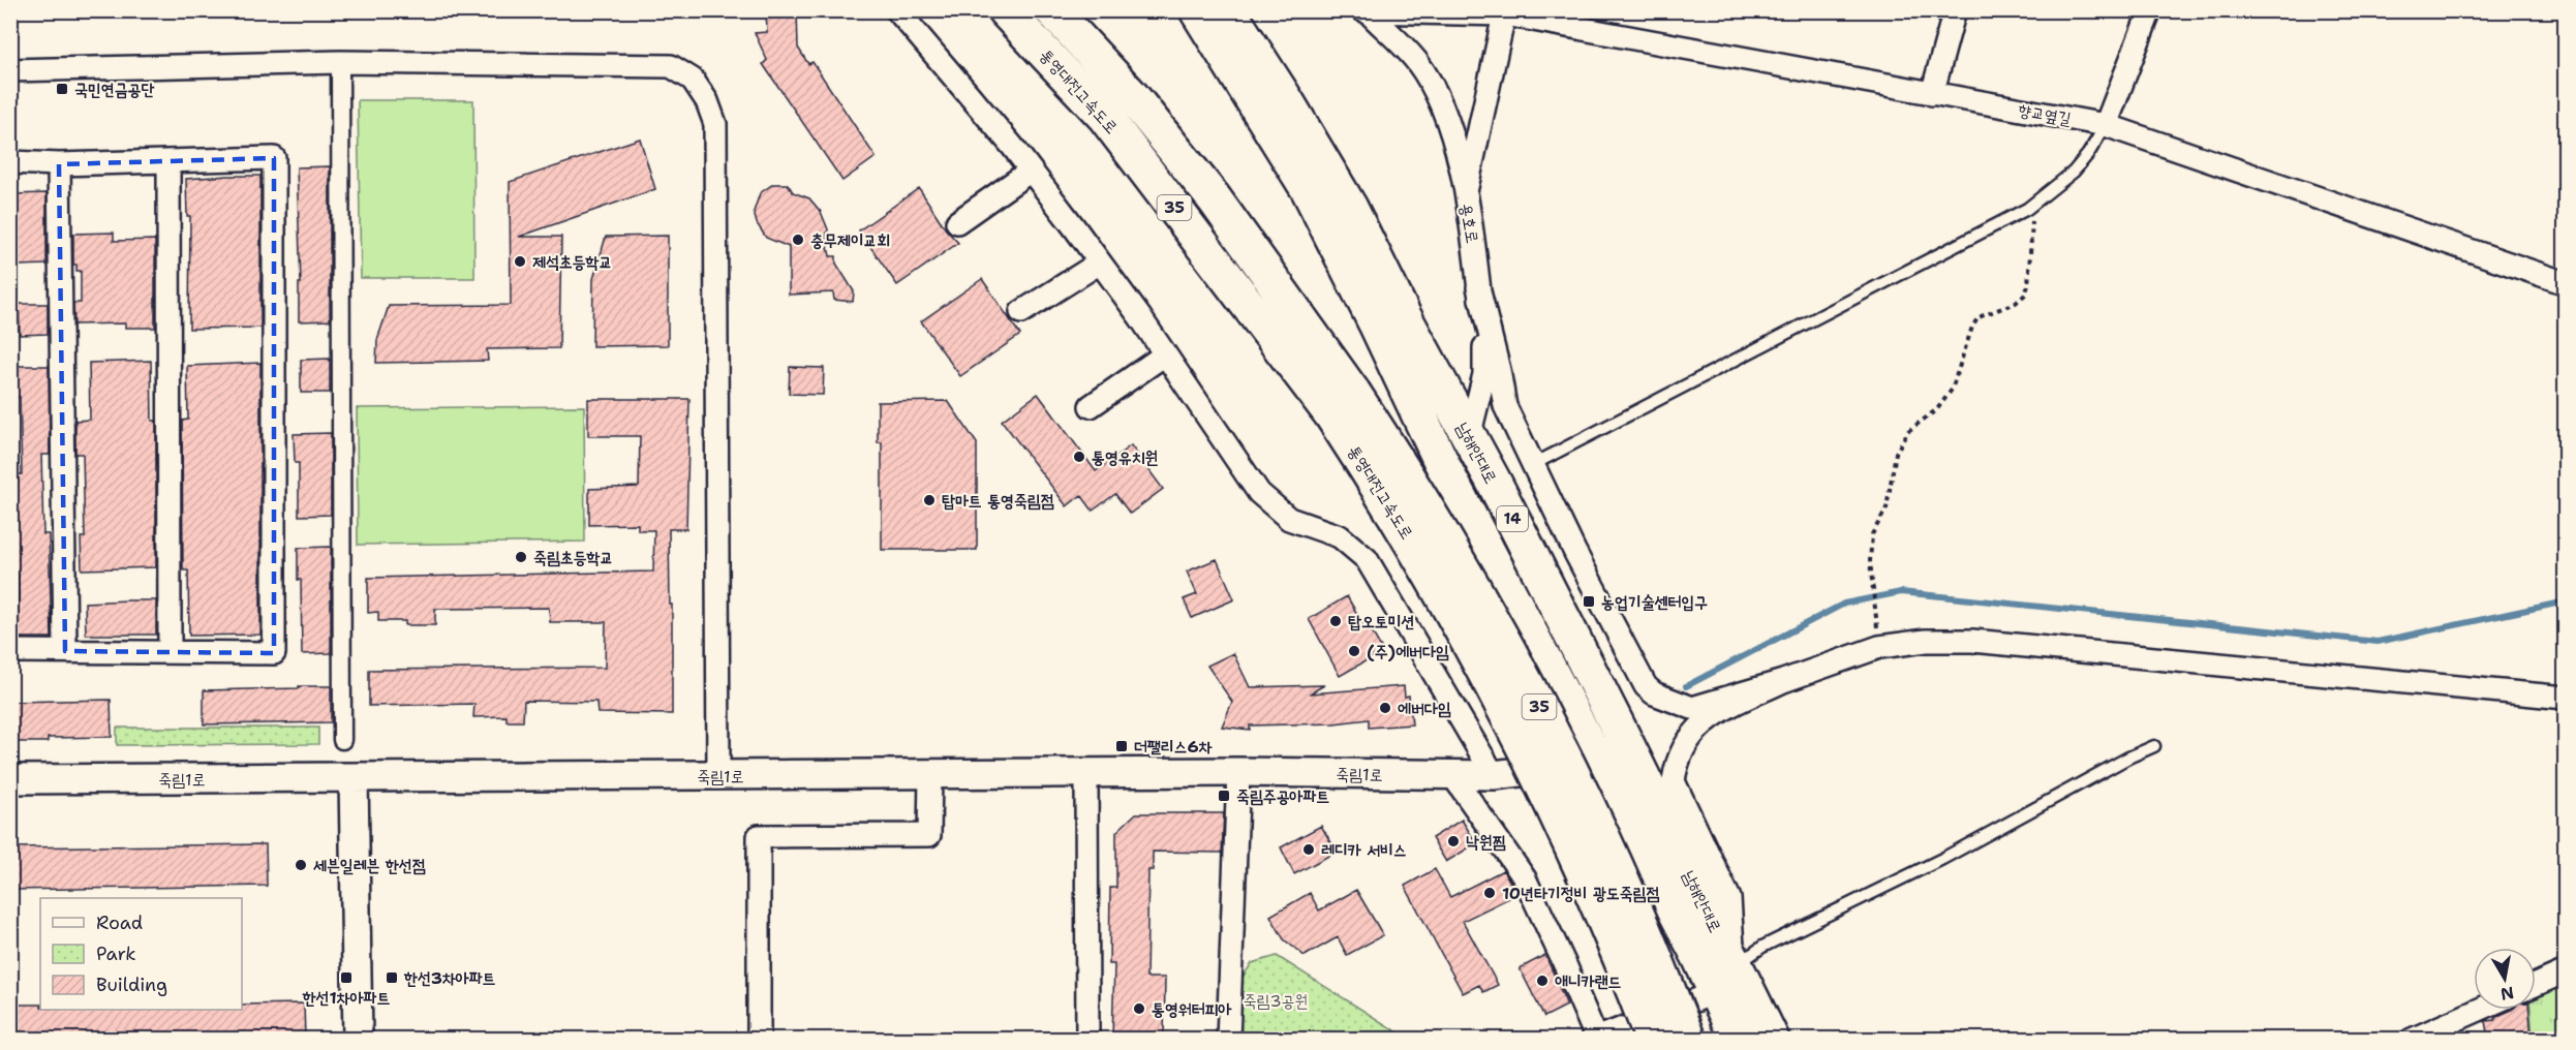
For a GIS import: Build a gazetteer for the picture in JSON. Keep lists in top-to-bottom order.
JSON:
{
  "streets": {
    "main road": [
      "통영대전고속도로",
      "35",
      "남해안대로",
      "14"
    ],
    "street": ["향교옆길", "용호로", "죽림1로"]
  },
  "crossings": [
    ["향교옆길", "용호로"],
    ["용호로", "남해안대로"],
    ["남해안대로", "죽림1로"]
  ],
  "parks": ["죽림3공원"],
  "places": {
    "transit": [
      "국민연금공단",
      "농업기술센터입구",
      "더팰리스6차",
      "죽림주공아파트",
      "한선1차아파트",
      "한선3차아파트"
    ],
    "other": [
      "충무제이교회",
      "제석초등학교",
      "통영유치원",
      "탑마트 통영죽림점",
      "죽림초등학교",
      "탑오토미션",
      "(주)에버다임",
      "에버다임",
      "낙원찜",
      "레디카 서비스",
      "세븐일레븐 한선점",
      "10년타기정비 광도죽림점",
      "애니카랜드",
      "통영워터피아"
    ]
  },
  "legend": ["Road", "Park", "Building"],
  "north": "bottom"
}
